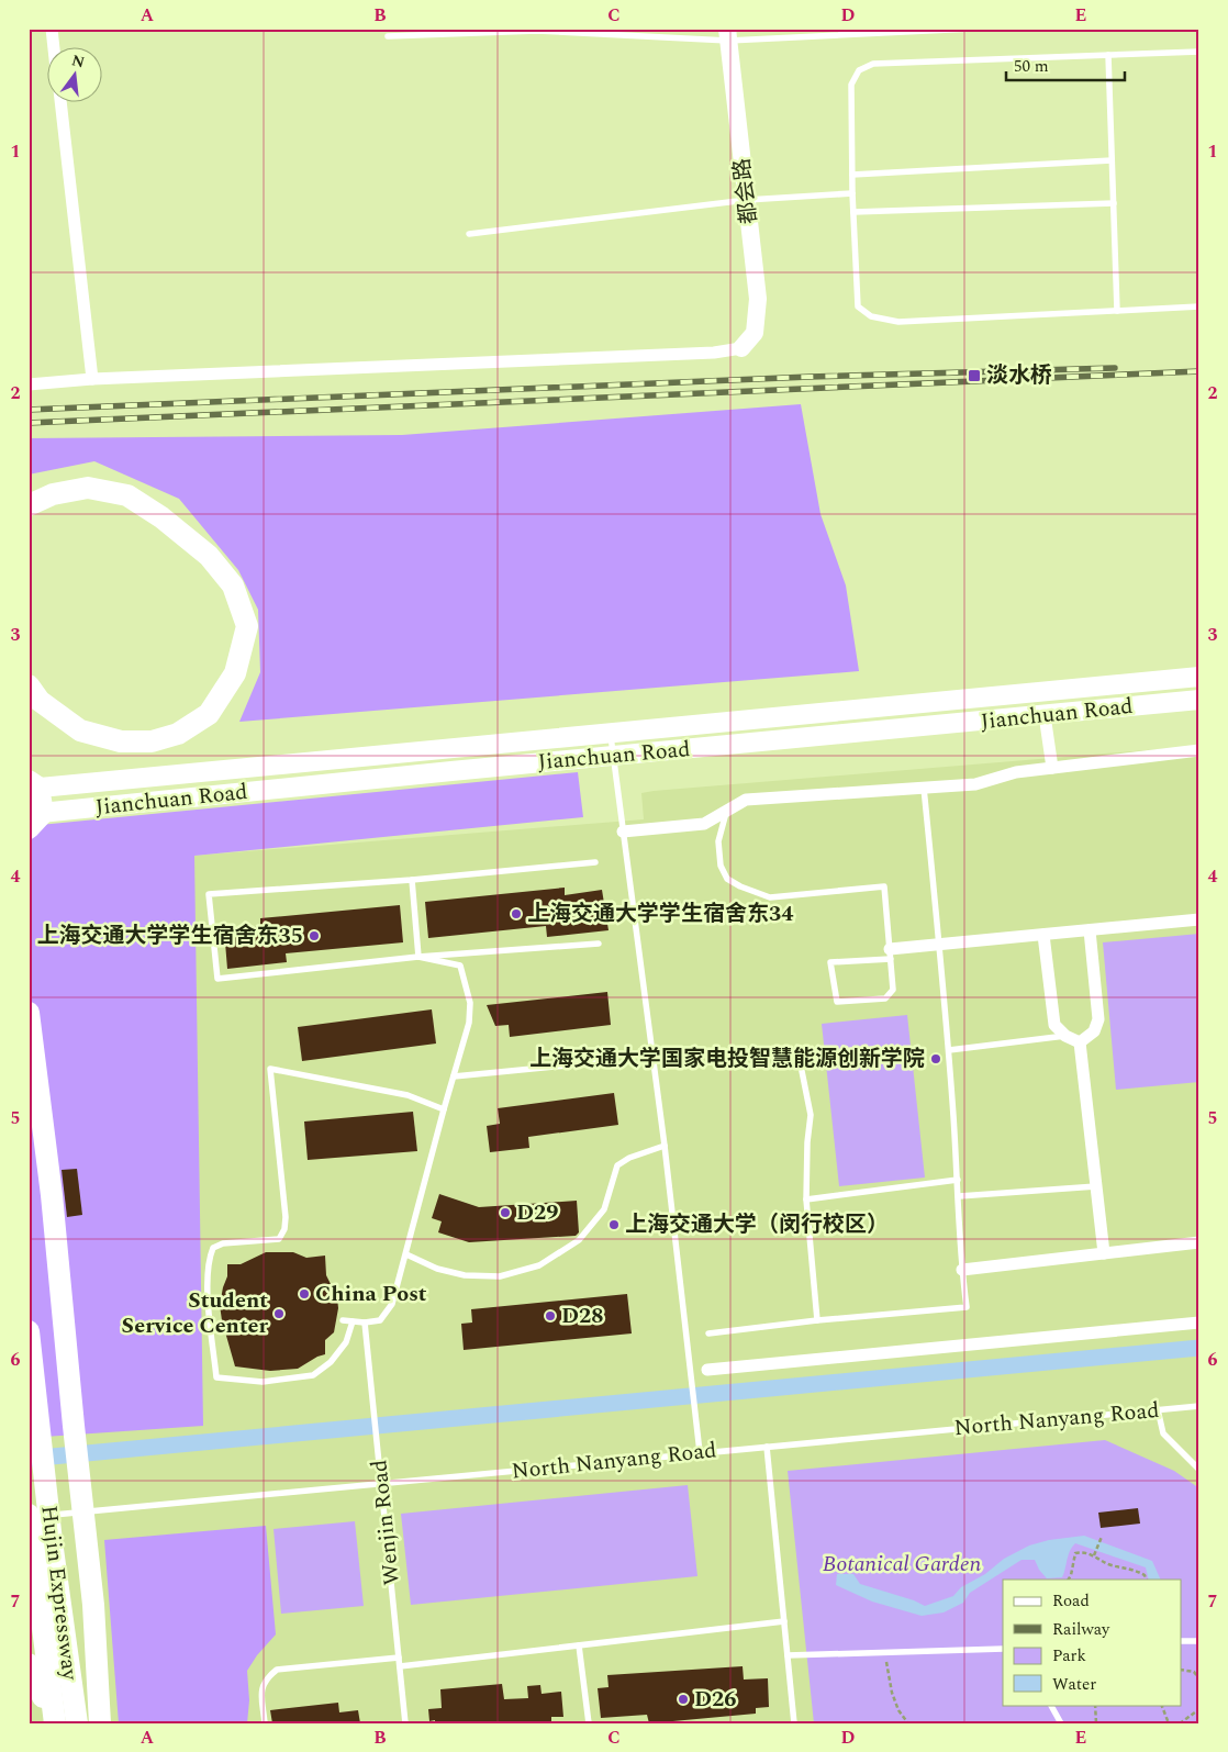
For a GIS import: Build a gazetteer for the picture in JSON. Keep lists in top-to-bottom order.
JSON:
{
  "streets": {
    "highway": ["Hujin Expressway"],
    "main road": ["Jianchuan Road"],
    "street": ["都会路"],
    "lane": ["North Nanyang Road", "Wenjin Road"]
  },
  "crossings": [
    ["North Nanyang Road", "Wenjin Road"],
    ["North Nanyang Road", "Hujin Expressway"]
  ],
  "parks": ["Botanical Garden"],
  "places": {
    "transit": ["淡水桥"],
    "other": [
      "上海交通大学学生宿舍东34",
      "上海交通大学学生宿舍东35",
      "上海交通大学国家电投智慧能源创新学院",
      "D29",
      "上海交通大学（闵行校区）",
      "China Post",
      "Student Service Center",
      "D28",
      "D26"
    ]
  },
  "legend": [
    "Road",
    "Railway",
    "Park",
    "Water"
  ],
  "scale_bar": "50 m",
  "north": "top",
  "grid": {
    "columns": [
      "A",
      "B",
      "C",
      "D",
      "E"
    ],
    "rows": [
      "1",
      "2",
      "3",
      "4",
      "5",
      "6",
      "7"
    ]
  }
}
